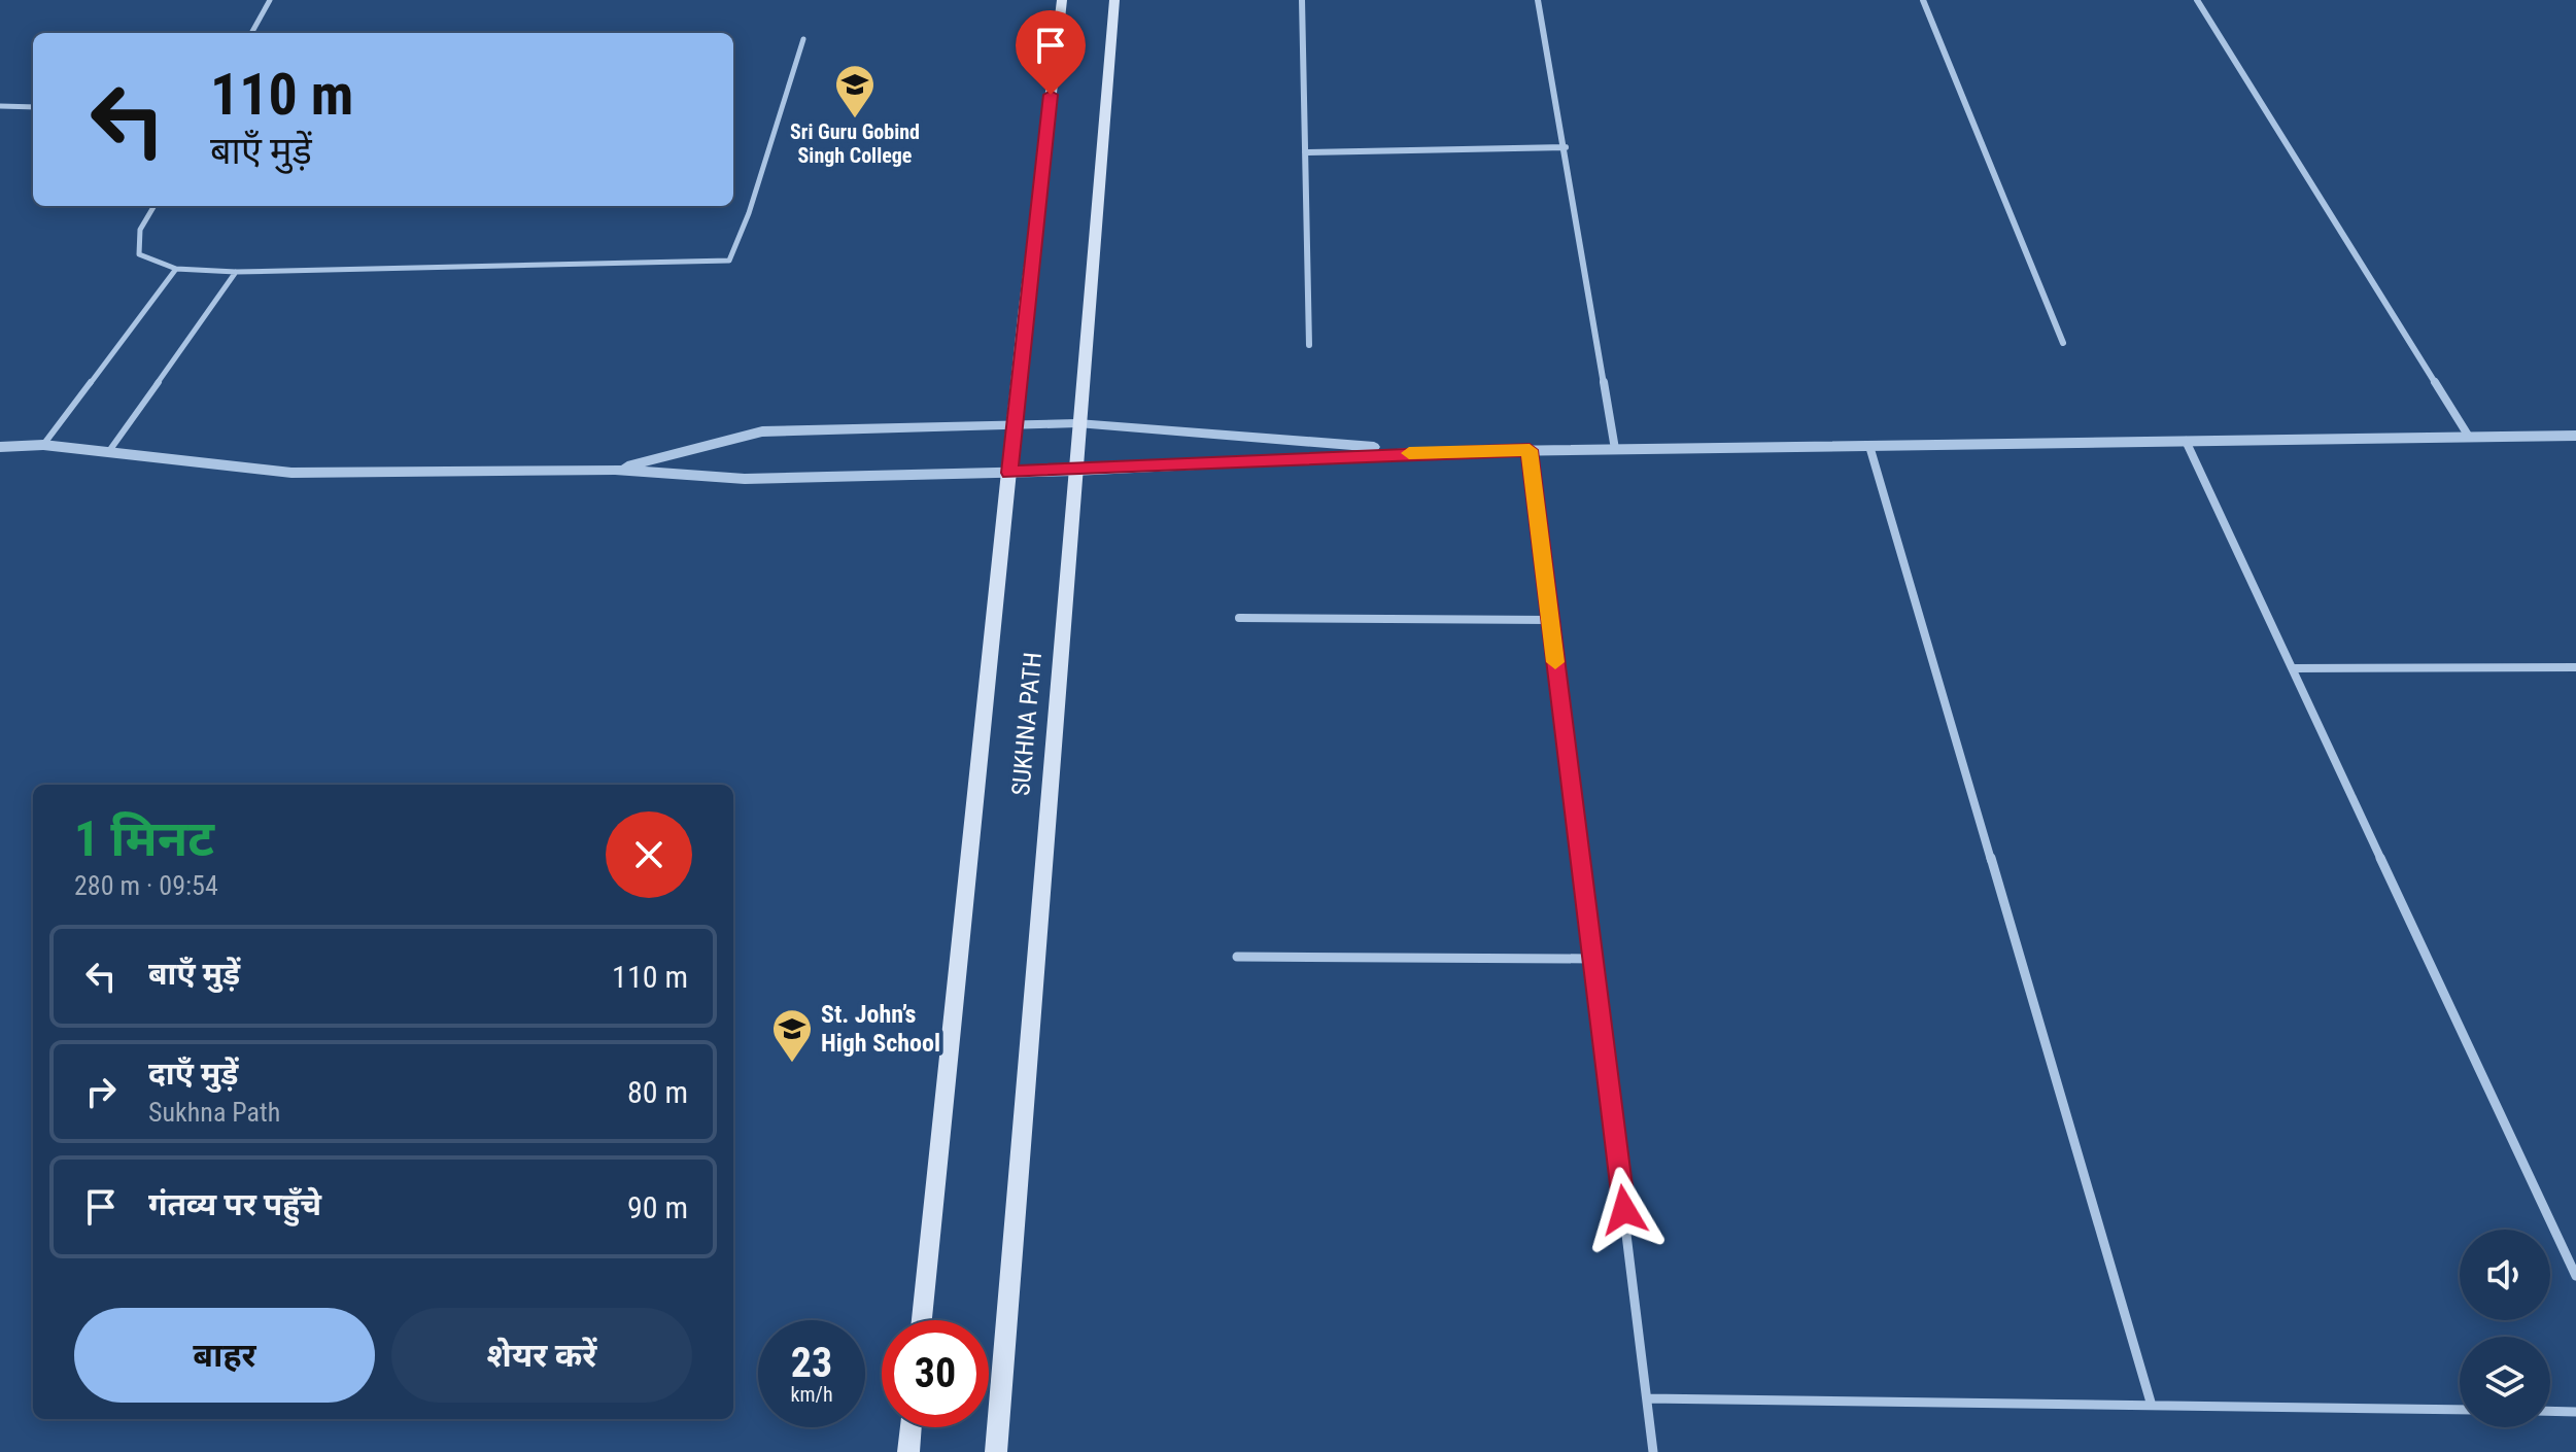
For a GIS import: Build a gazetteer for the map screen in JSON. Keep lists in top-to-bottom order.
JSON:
{
  "streets": {
    "main road": ["SUKHNA PATH"]
  },
  "places": {
    "school or university": ["Sri Guru Gobind Singh College", "St. John’s High School"]
  },
  "page": {
    "turn": ["110 m", "बाएँ मुड़ें"],
    "heading": ["1 मिनट", "280 m · 09:54"],
    "list": [
      {
        "name": "बाएँ मुड़ें",
        "value": "110 m"
      },
      {
        "name": "दाएँ मुड़ें",
        "note": "Sukhna Path",
        "value": "80 m"
      },
      {
        "name": "गंतव्य पर पहुँचे",
        "value": "90 m"
      }
    ],
    "buttons": ["बाहर", "शेयर करें"],
    "speed": "23 km/h",
    "limit": "30"
  }
}
